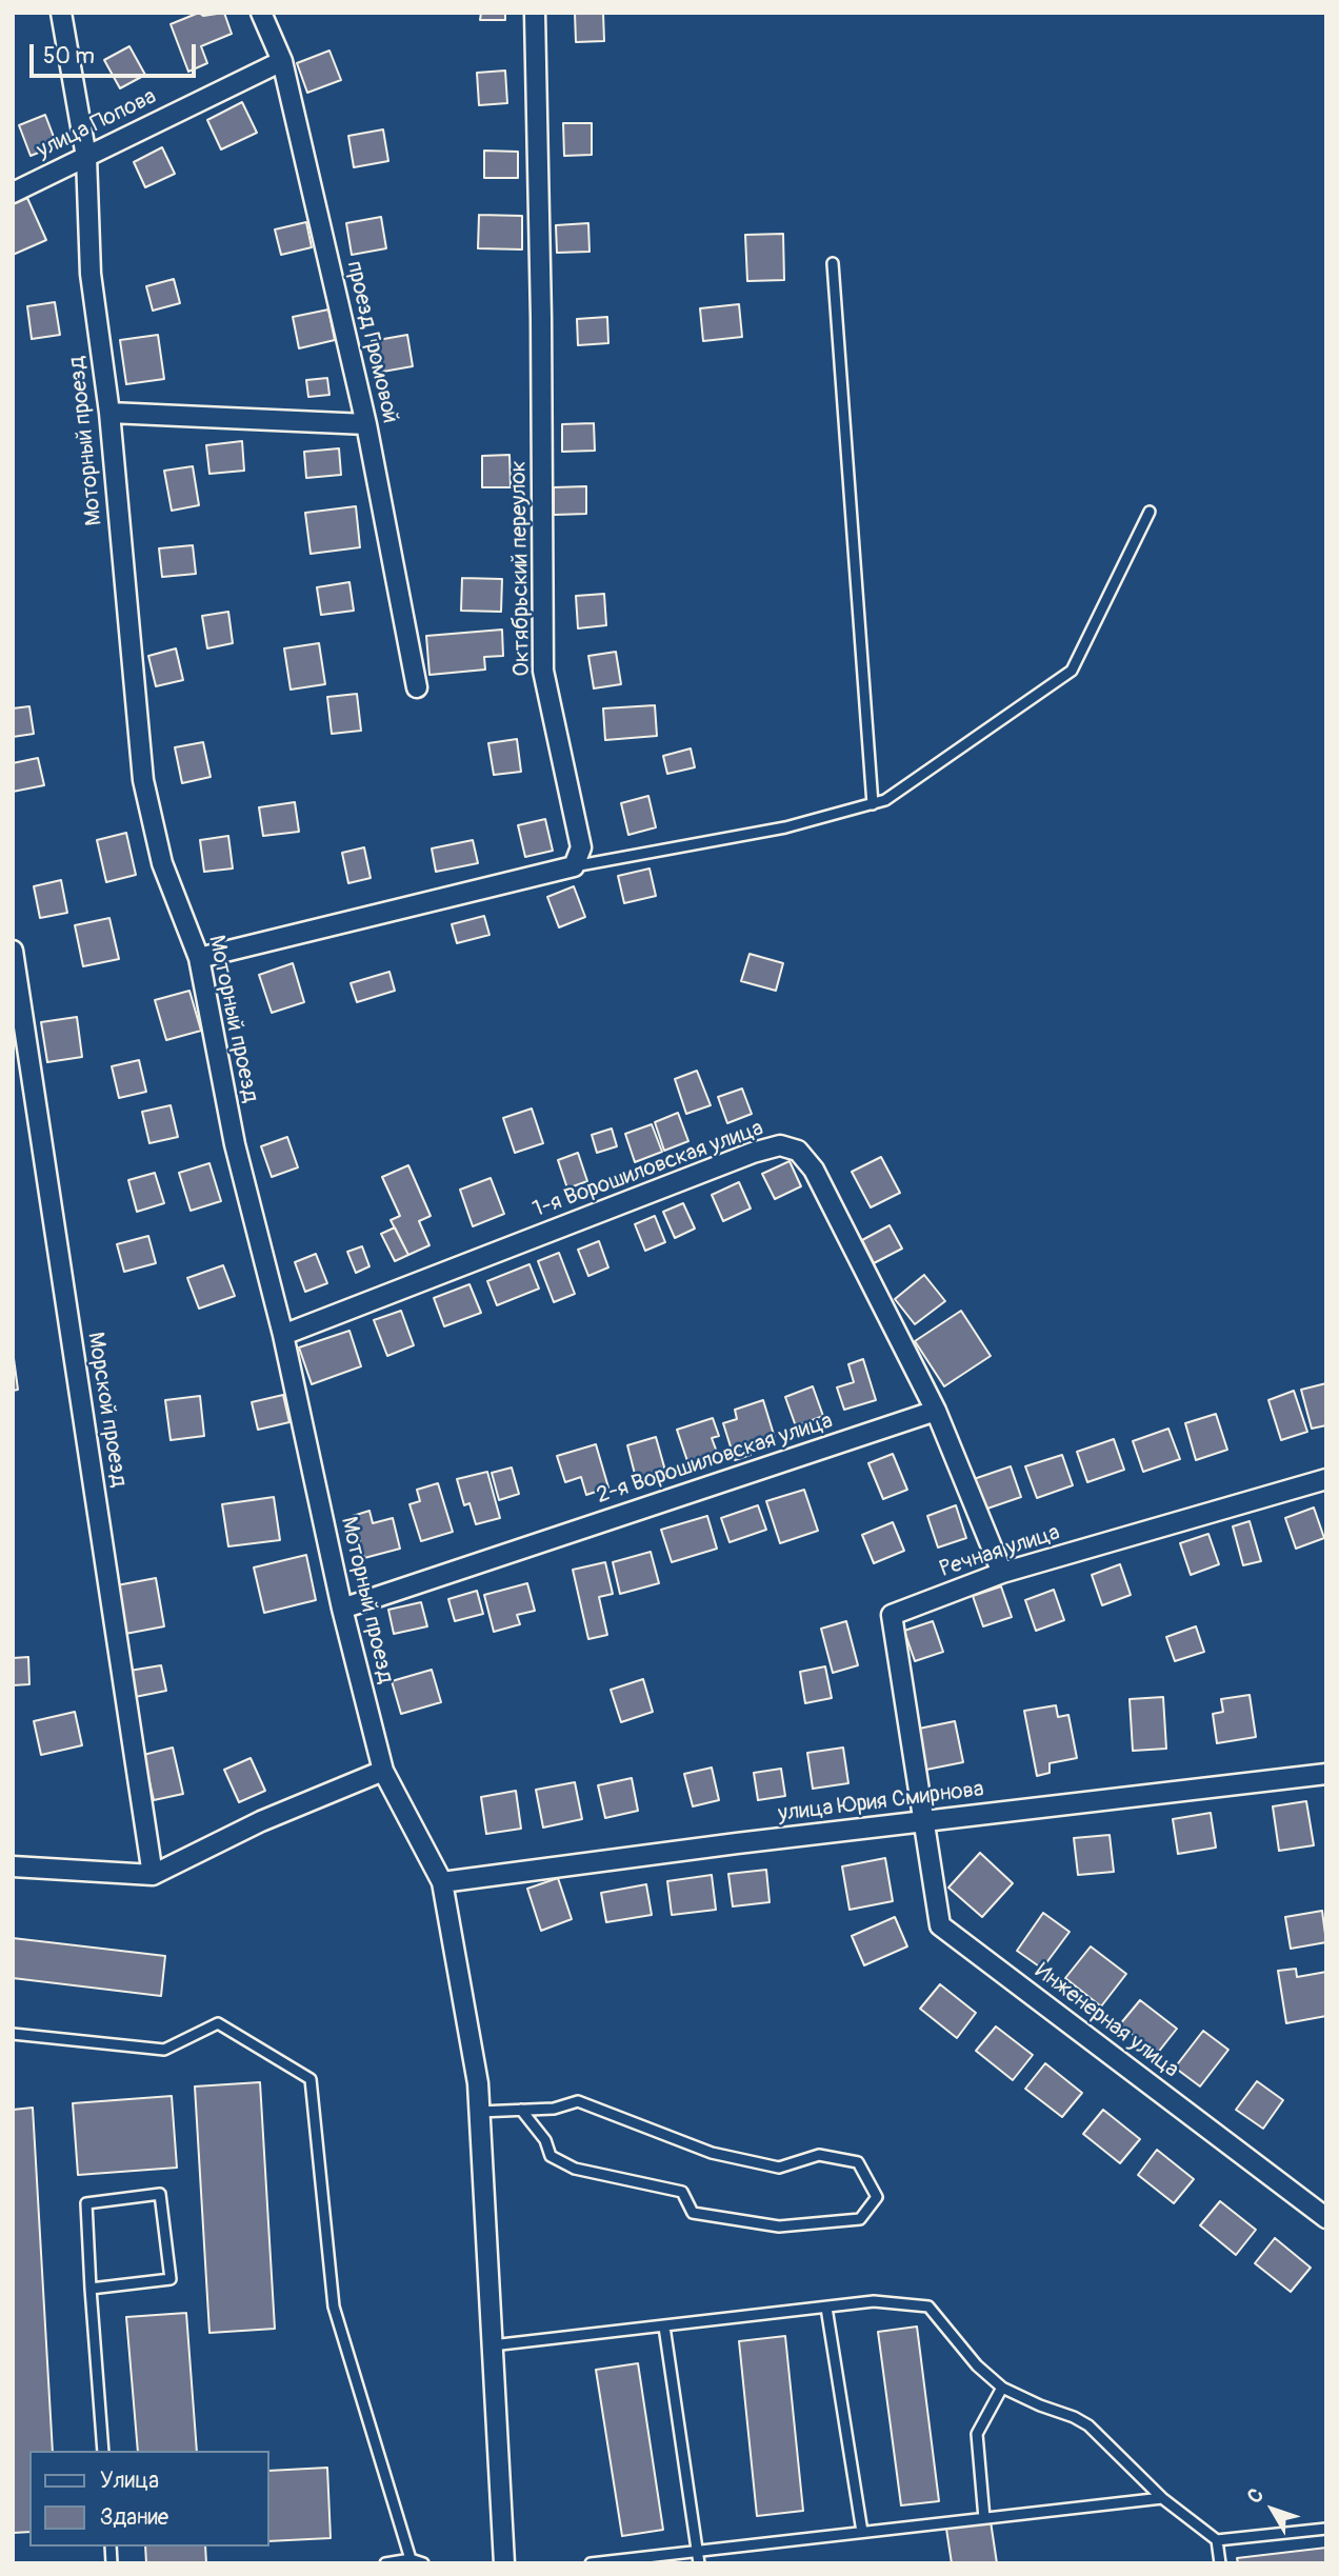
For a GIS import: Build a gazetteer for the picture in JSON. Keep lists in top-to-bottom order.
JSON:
{
  "streets": {
    "street": [
      "улица Попова",
      "проезд Громовой",
      "Моторный проезд",
      "Октябрьский переулок",
      "1-я Ворошиловская улица",
      "Морской проезд",
      "2-я Ворошиловская улица",
      "Речная улица",
      "улица Юрия Смирнова",
      "Инженерная улица"
    ]
  },
  "crossings": [
    ["улица Попова", "проезд Громовой"],
    ["улица Попова", "Моторный проезд"],
    ["Моторный проезд", "1-я Ворошиловская улица"],
    ["Моторный проезд", "2-я Ворошиловская улица"],
    ["Моторный проезд", "улица Юрия Смирнова"],
    ["1-я Ворошиловская улица", "2-я Ворошиловская улица"],
    ["Речная улица", "улица Юрия Смирнова"],
    ["Речная улица", "Инженерная улица"],
    ["улица Юрия Смирнова", "Инженерная улица"]
  ],
  "legend": ["Улица", "Здание"],
  "scale_bar": "50 m",
  "north": "top left"
}
